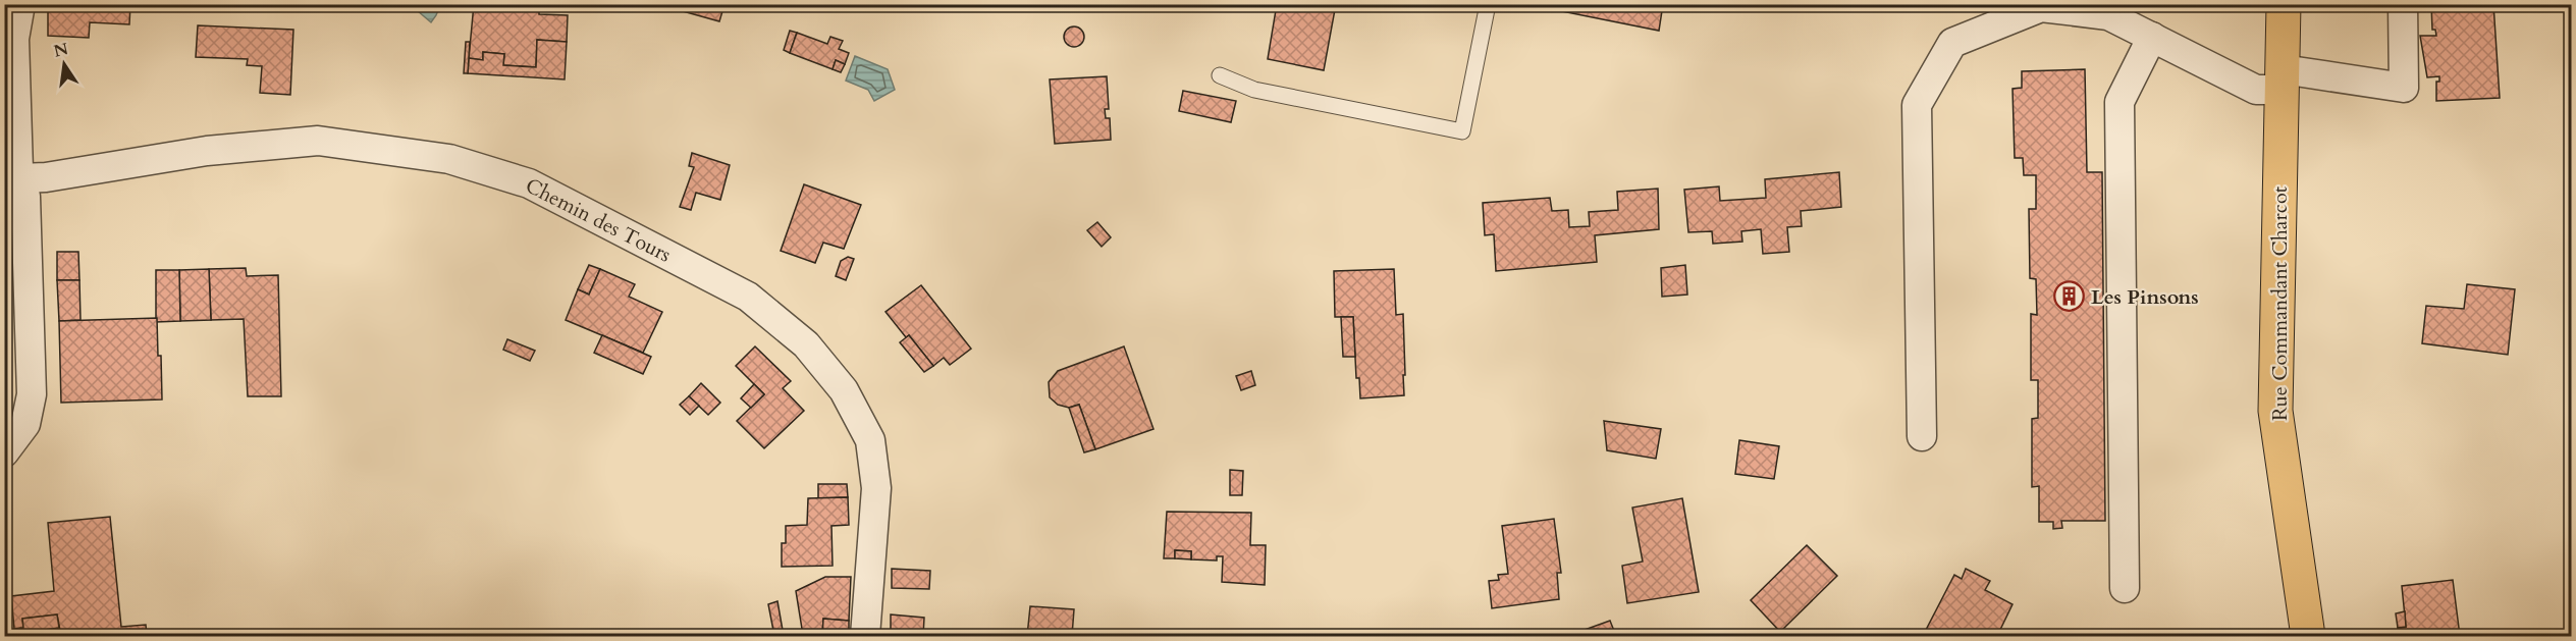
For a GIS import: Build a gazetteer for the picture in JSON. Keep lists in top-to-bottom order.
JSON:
{
  "streets": {
    "main road": ["Rue Commandant Charcot"],
    "street": ["Chemin des Tours"]
  },
  "places": {
    "building": ["Les Pinsons"]
  },
  "north": "top"
}
